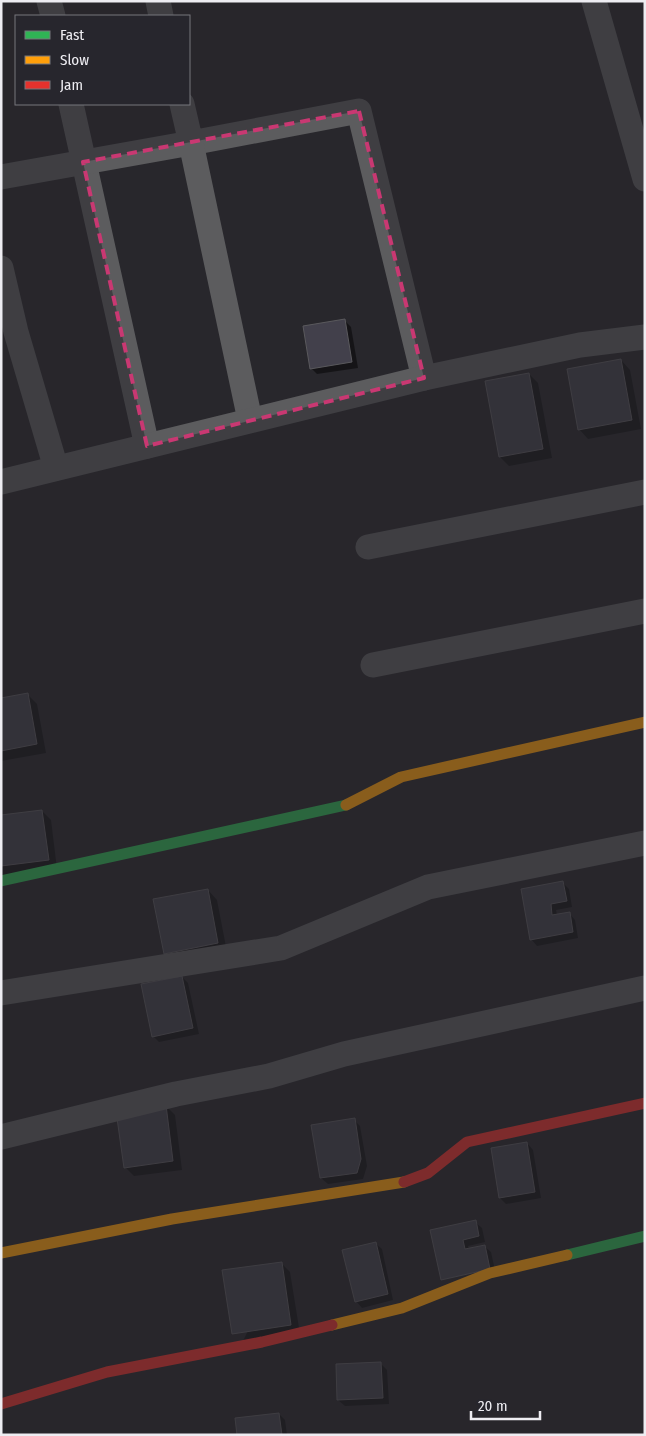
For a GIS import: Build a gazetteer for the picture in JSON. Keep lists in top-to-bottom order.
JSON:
{
  "legend": ["Fast", "Slow", "Jam"],
  "scale_bar": "20 m"
}
